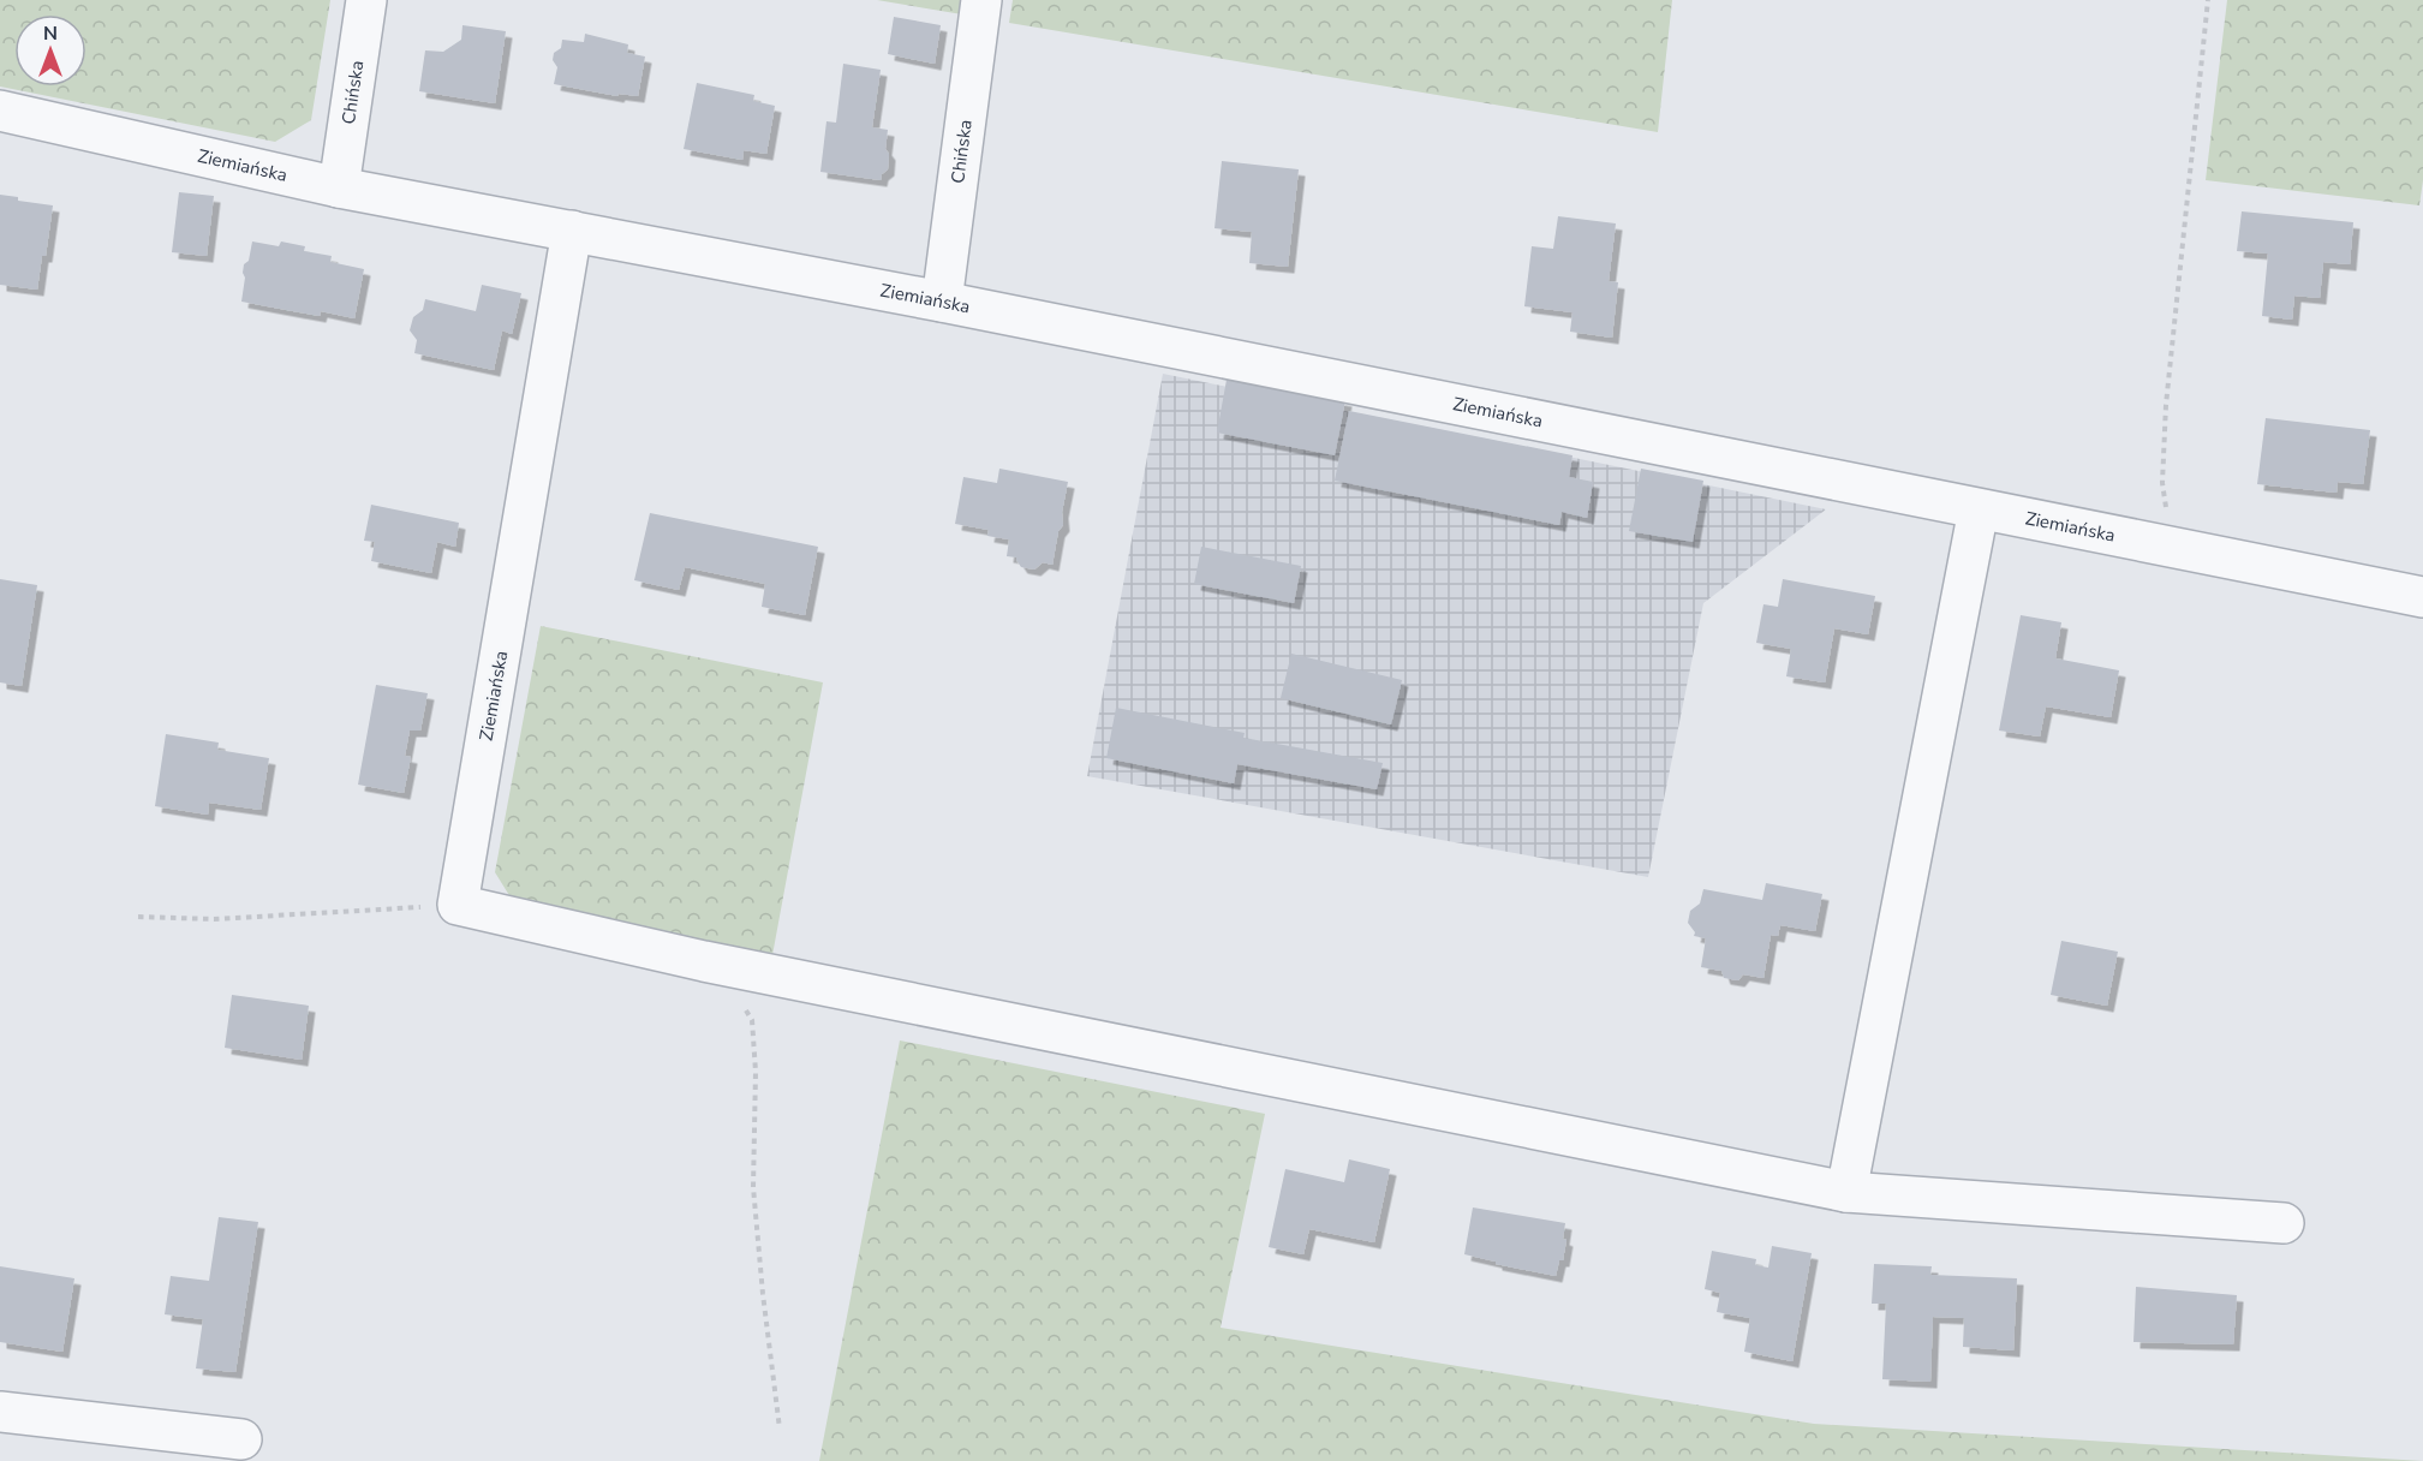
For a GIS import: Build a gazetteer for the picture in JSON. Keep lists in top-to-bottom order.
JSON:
{
  "streets": {
    "street": ["Chińska", "Ziemiańska"]
  },
  "crossings": [
    ["Chińska", "Ziemiańska"]
  ],
  "north": "top"
}
